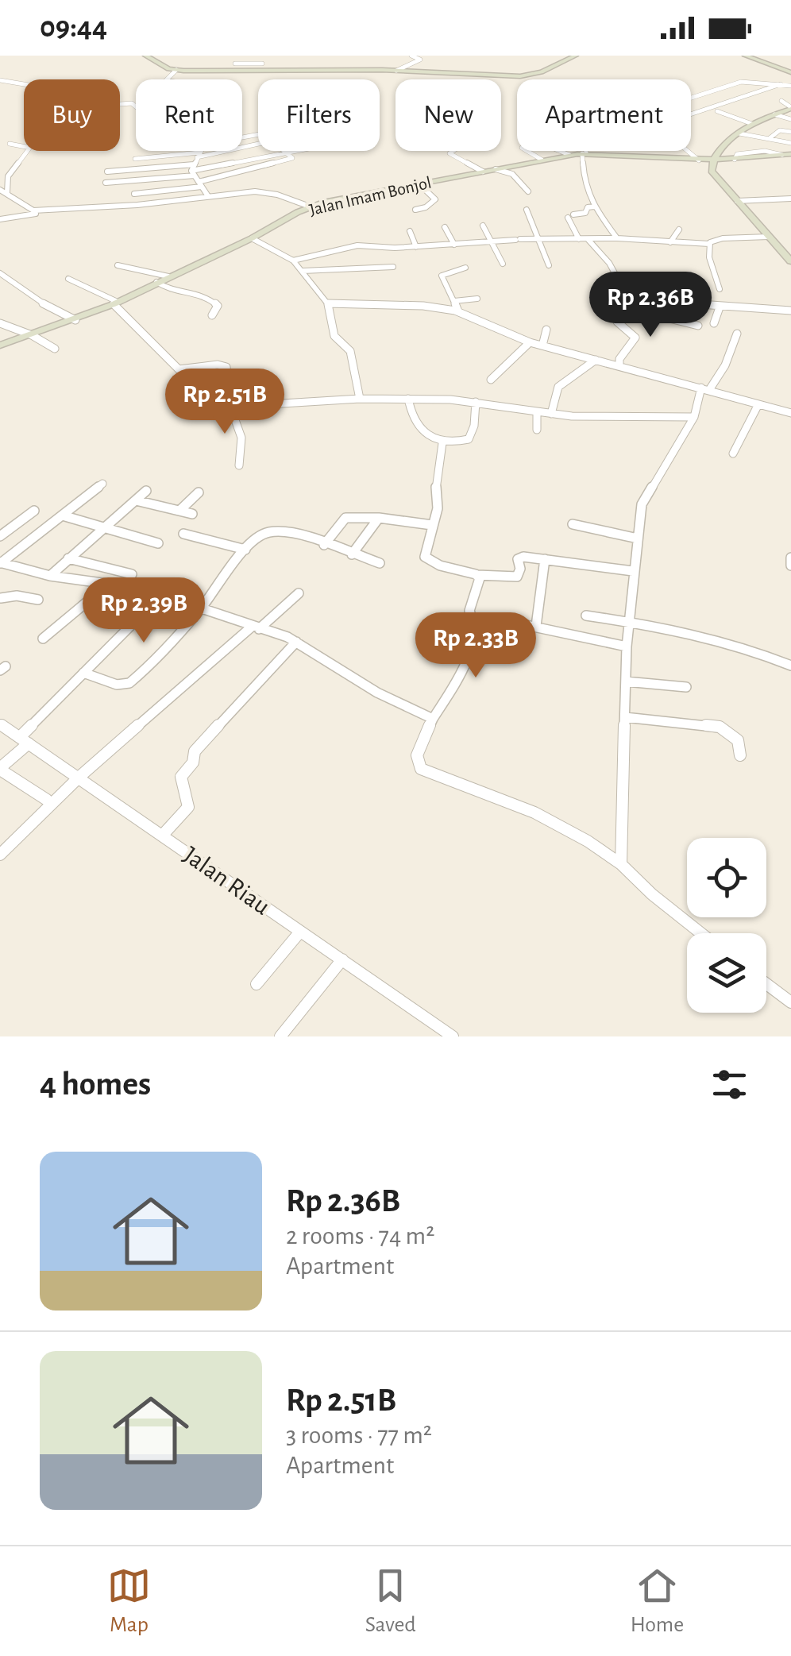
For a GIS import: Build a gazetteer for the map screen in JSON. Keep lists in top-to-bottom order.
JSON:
{
  "streets": {
    "main road": ["Jalan Imam Bonjol"],
    "street": ["Jalan Riau"]
  },
  "page": {
    "status": "09:44",
    "chip": [
      "Buy",
      "Rent",
      "Filters",
      "New",
      "Apartment"
    ],
    "price": [
      "Rp 2.36B",
      "Rp 2.51B",
      "Rp 2.39B",
      "Rp 2.33B"
    ],
    "heading": "4 homes",
    "list": [
      {
        "name": "Rp 2.36B",
        "note": "2 rooms · 74 m² · Apartment"
      },
      {
        "name": "Rp 2.51B",
        "note": "3 rooms · 77 m² · Apartment"
      }
    ],
    "tabs": ["Map", "Saved", "Home"]
  }
}
